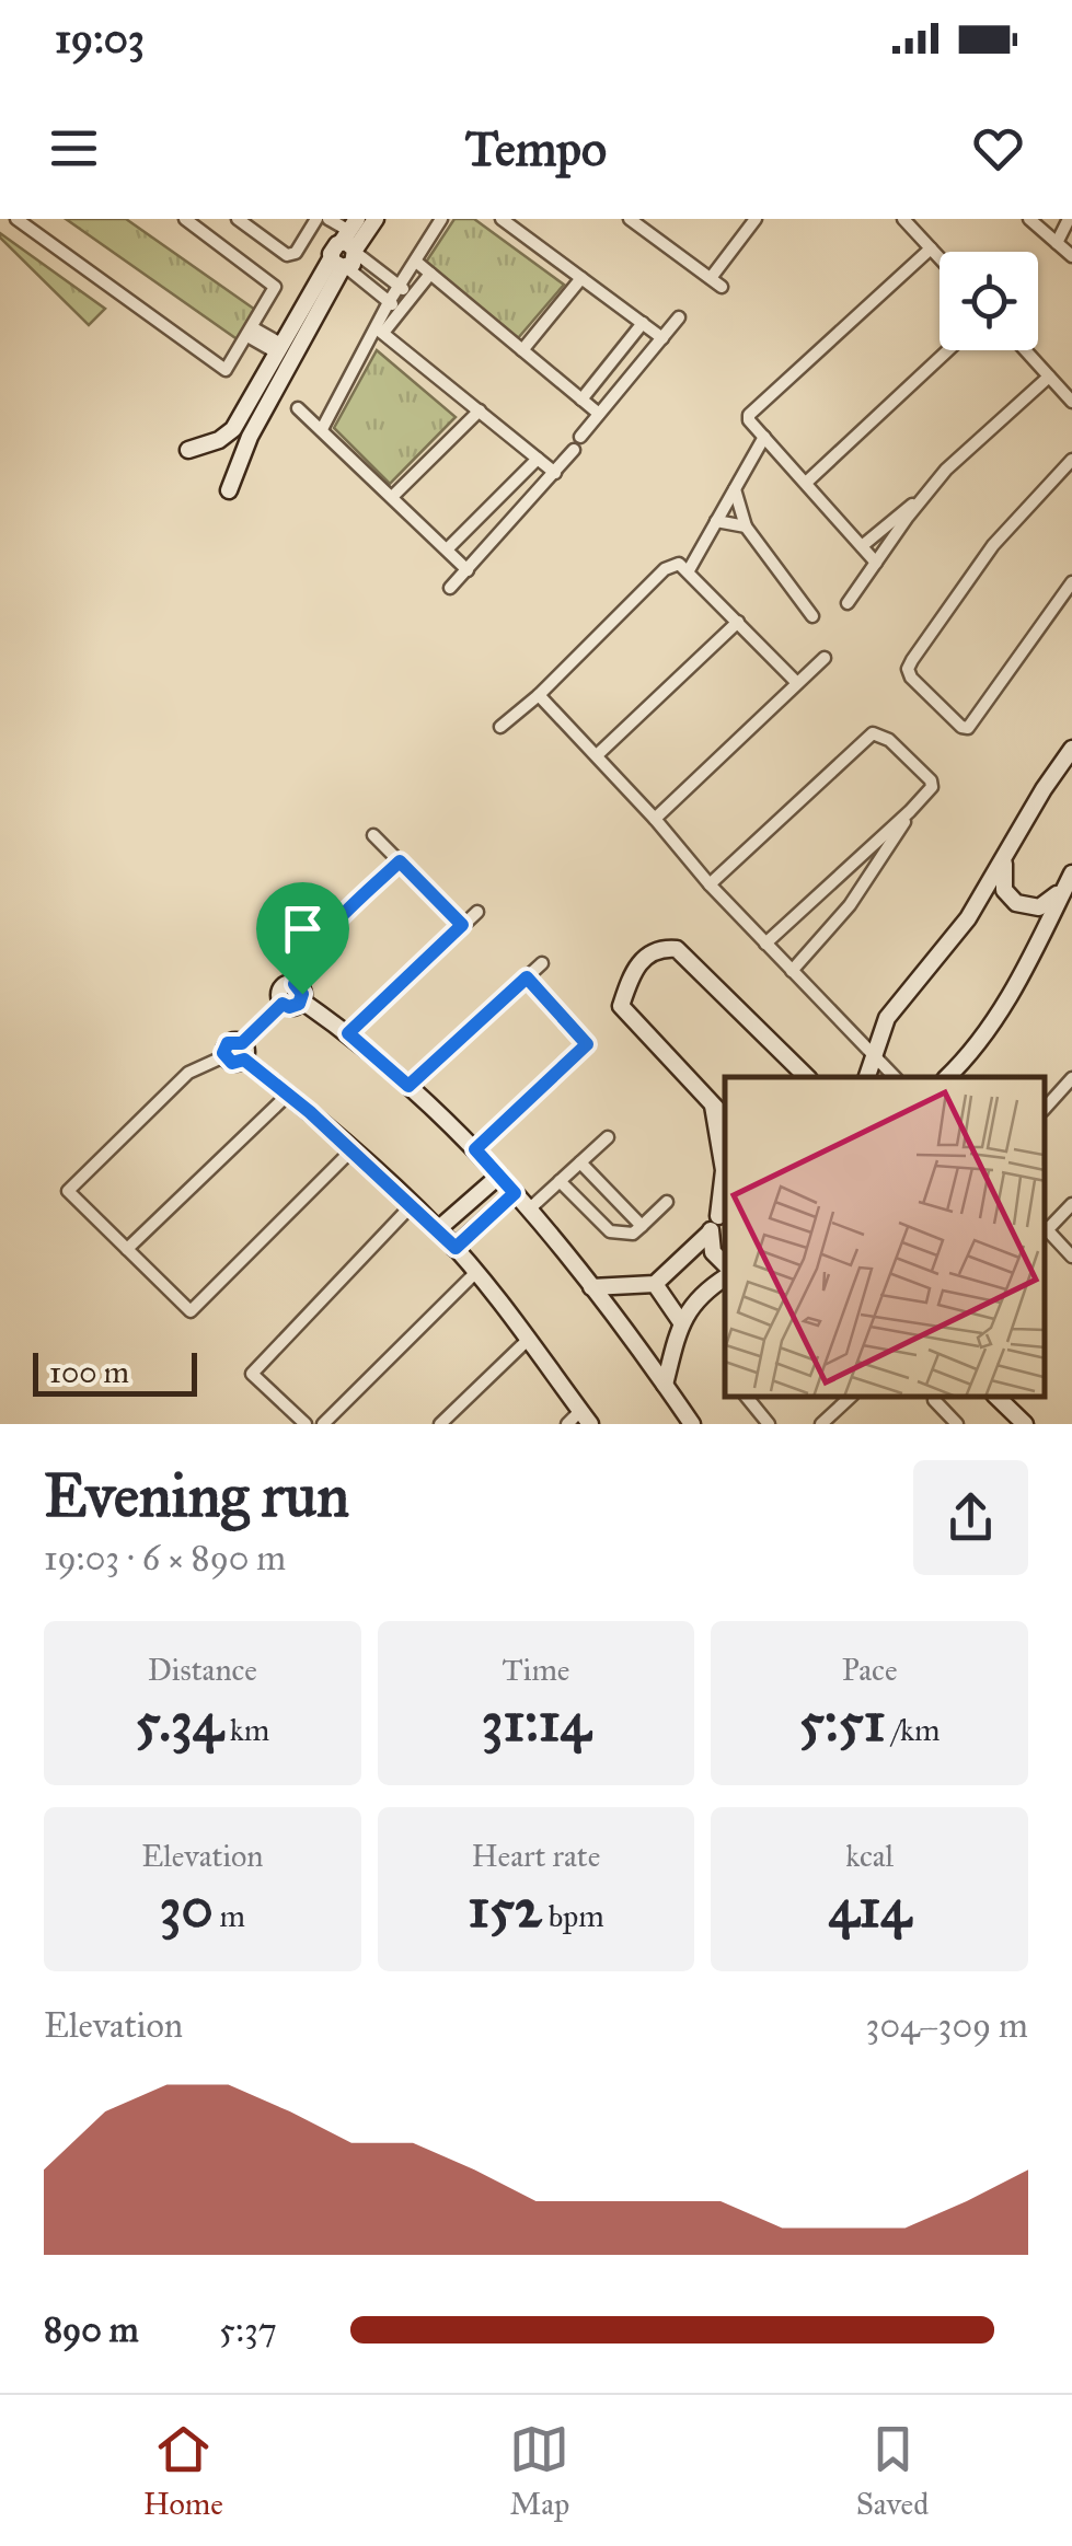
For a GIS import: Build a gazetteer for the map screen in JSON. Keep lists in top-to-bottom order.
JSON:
{
  "scale_bar": "100 m",
  "page": {
    "status": "19:03",
    "header": "Tempo",
    "scale": "100 m",
    "heading": ["Evening run", "19:03 · 6 × 890 m"],
    "stats": [
      ["Distance", "5.34 km"],
      ["Time", "31:14"],
      ["Pace", "5:51 /km"],
      ["Elevation", "30 m"],
      ["Heart rate", "152 bpm"],
      ["kcal", "414"]
    ],
    "chart": ["Elevation", "304–309 m"],
    "list": [
      {
        "name": "890 m",
        "note": "5:37"
      }
    ],
    "tabs": ["Home", "Map", "Saved"]
  }
}
